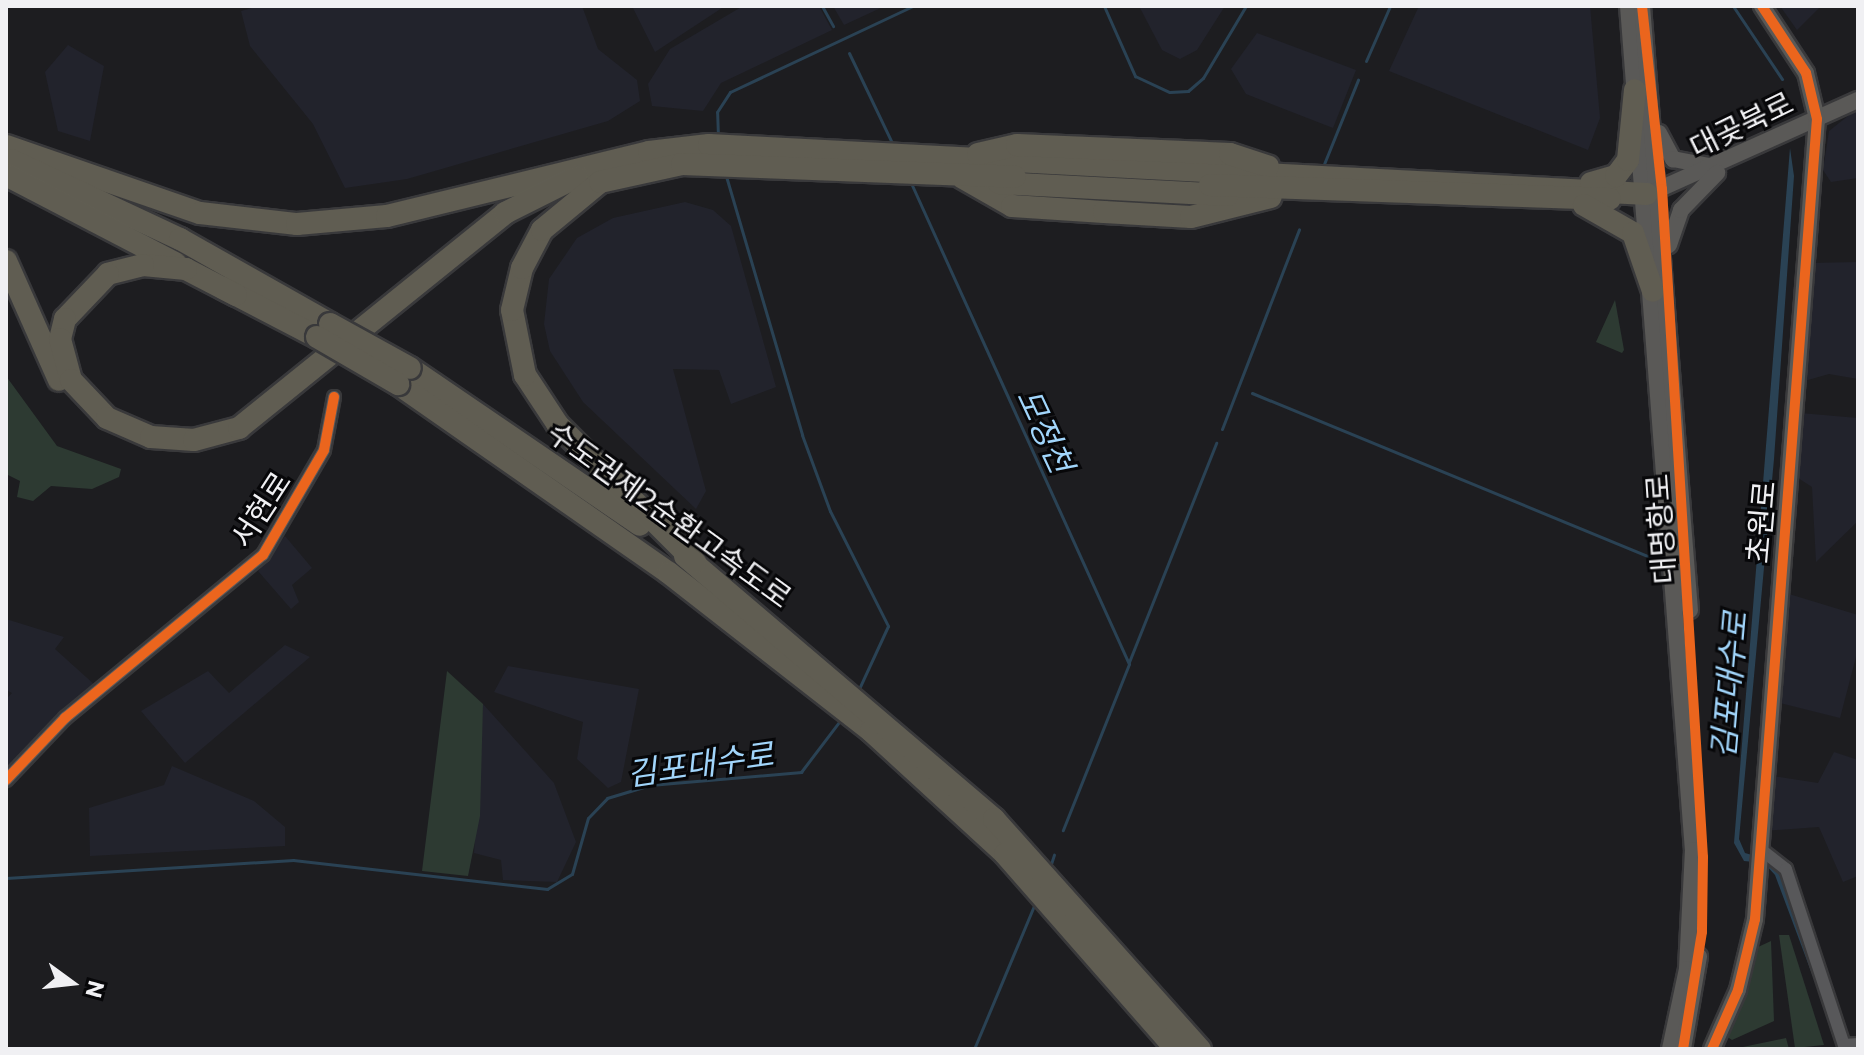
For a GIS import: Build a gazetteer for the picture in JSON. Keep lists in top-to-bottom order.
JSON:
{
  "streets": {
    "highway": ["수도권제2순환고속도로"],
    "main road": ["대곶북로", "초원로", "대명항로"],
    "street": ["서현로"]
  },
  "crossings": [
    ["대곶북로", "초원로"],
    ["대곶북로", "대명항로"]
  ],
  "water": ["모정천", "김포대수로"],
  "north": "right"
}
